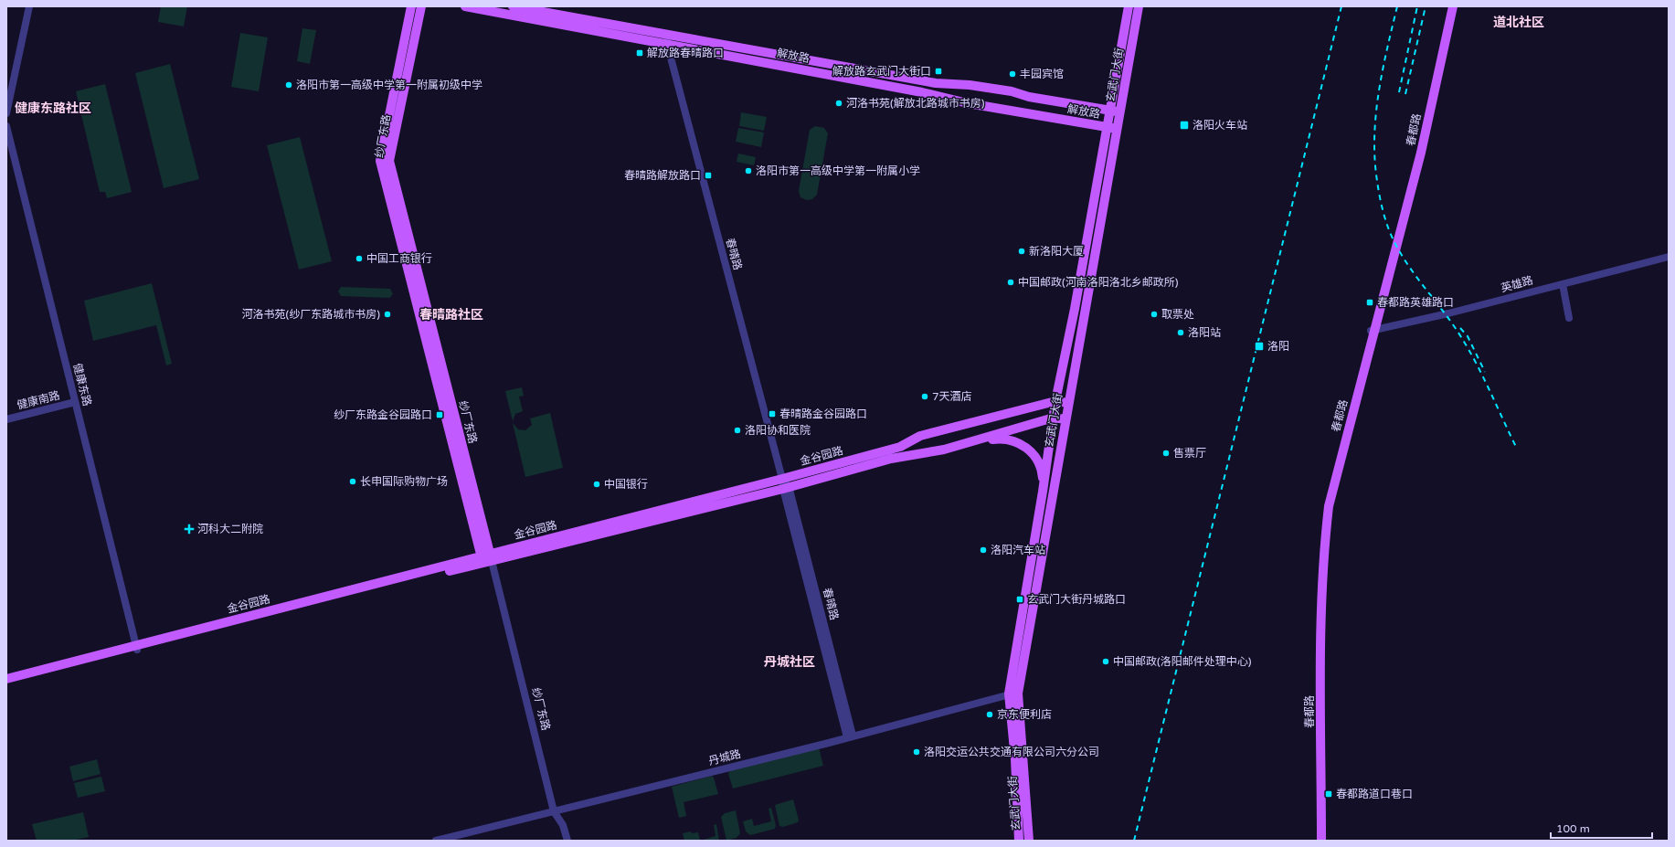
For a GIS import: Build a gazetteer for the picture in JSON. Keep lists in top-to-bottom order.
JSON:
{
  "streets": {
    "main road": [
      "解放路",
      "玄武门大街",
      "春都路",
      "纱厂东路",
      "金谷园路"
    ],
    "street": [
      "春晴路",
      "英雄路",
      "健康东路",
      "健康南路",
      "丹城路"
    ]
  },
  "crossings": [
    ["解放路", "玄武门大街"],
    ["解放路", "春晴路"],
    ["玄武门大街", "金谷园路"],
    ["玄武门大街", "丹城路"],
    ["春都路", "英雄路"],
    ["纱厂东路", "金谷园路"],
    ["纱厂东路", "丹城路"],
    ["春晴路", "金谷园路"],
    ["春晴路", "丹城路"],
    ["健康东路", "健康南路"],
    ["健康东路", "金谷园路"]
  ],
  "districts": [
    "道北社区",
    "健康东路社区",
    "春晴路社区",
    "丹城社区"
  ],
  "places": {
    "transit": [
      "解放路春晴路口",
      "解放路玄武门大街口",
      "洛阳火车站",
      "春晴路解放路口",
      "春都路英雄路口",
      "洛阳",
      "春晴路金谷园路口",
      "纱厂东路金谷园路口",
      "玄武门大街丹城路口",
      "春都路道口巷口"
    ],
    "other": [
      "丰园宾馆",
      "洛阳市第一高级中学第一附属初级中学",
      "河洛书苑(解放北路城市书房)",
      "洛阳市第一高级中学第一附属小学",
      "新洛阳大厦",
      "中国工商银行",
      "中国邮政(河南洛阳洛北乡邮政所)",
      "河洛书苑(纱厂东路城市书房)",
      "取票处",
      "洛阳站",
      "7天酒店",
      "洛阳协和医院",
      "售票厅",
      "长申国际购物广场",
      "中国银行",
      "洛阳汽车站",
      "中国邮政(洛阳邮件处理中心)",
      "京东便利店",
      "洛阳交运公共交通有限公司六分公司"
    ],
    "health": ["河科大二附院"]
  },
  "scale_bar": "100 m"
}
